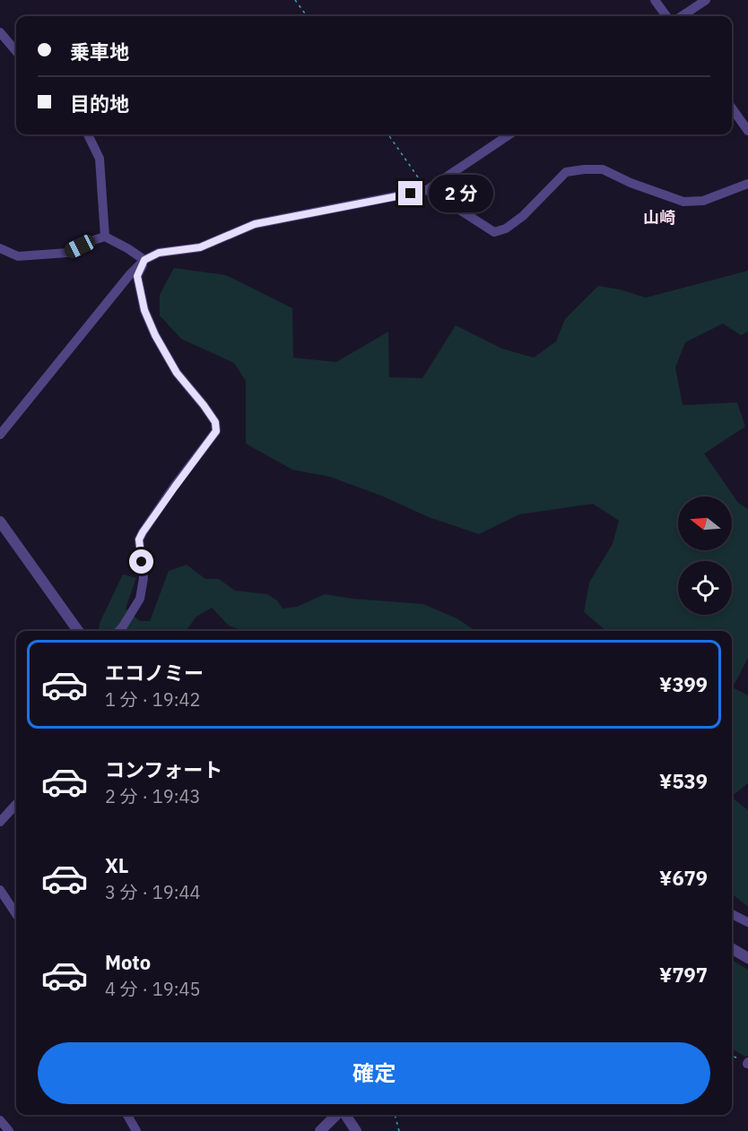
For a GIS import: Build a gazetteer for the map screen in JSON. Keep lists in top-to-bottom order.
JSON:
{
  "districts": ["山崎"],
  "north": "left",
  "page": {
    "banner": ["乗車地", "目的地"],
    "bubble": "2 分",
    "list": [
      {
        "name": "エコノミー",
        "note": "1 分 · 19:42",
        "value": "¥399"
      },
      {
        "name": "コンフォート",
        "note": "2 分 · 19:43",
        "value": "¥539"
      },
      {
        "name": "XL",
        "note": "3 分 · 19:44",
        "value": "¥679"
      },
      {
        "name": "Moto",
        "note": "4 分 · 19:45",
        "value": "¥797"
      }
    ],
    "buttons": "確定"
  }
}
